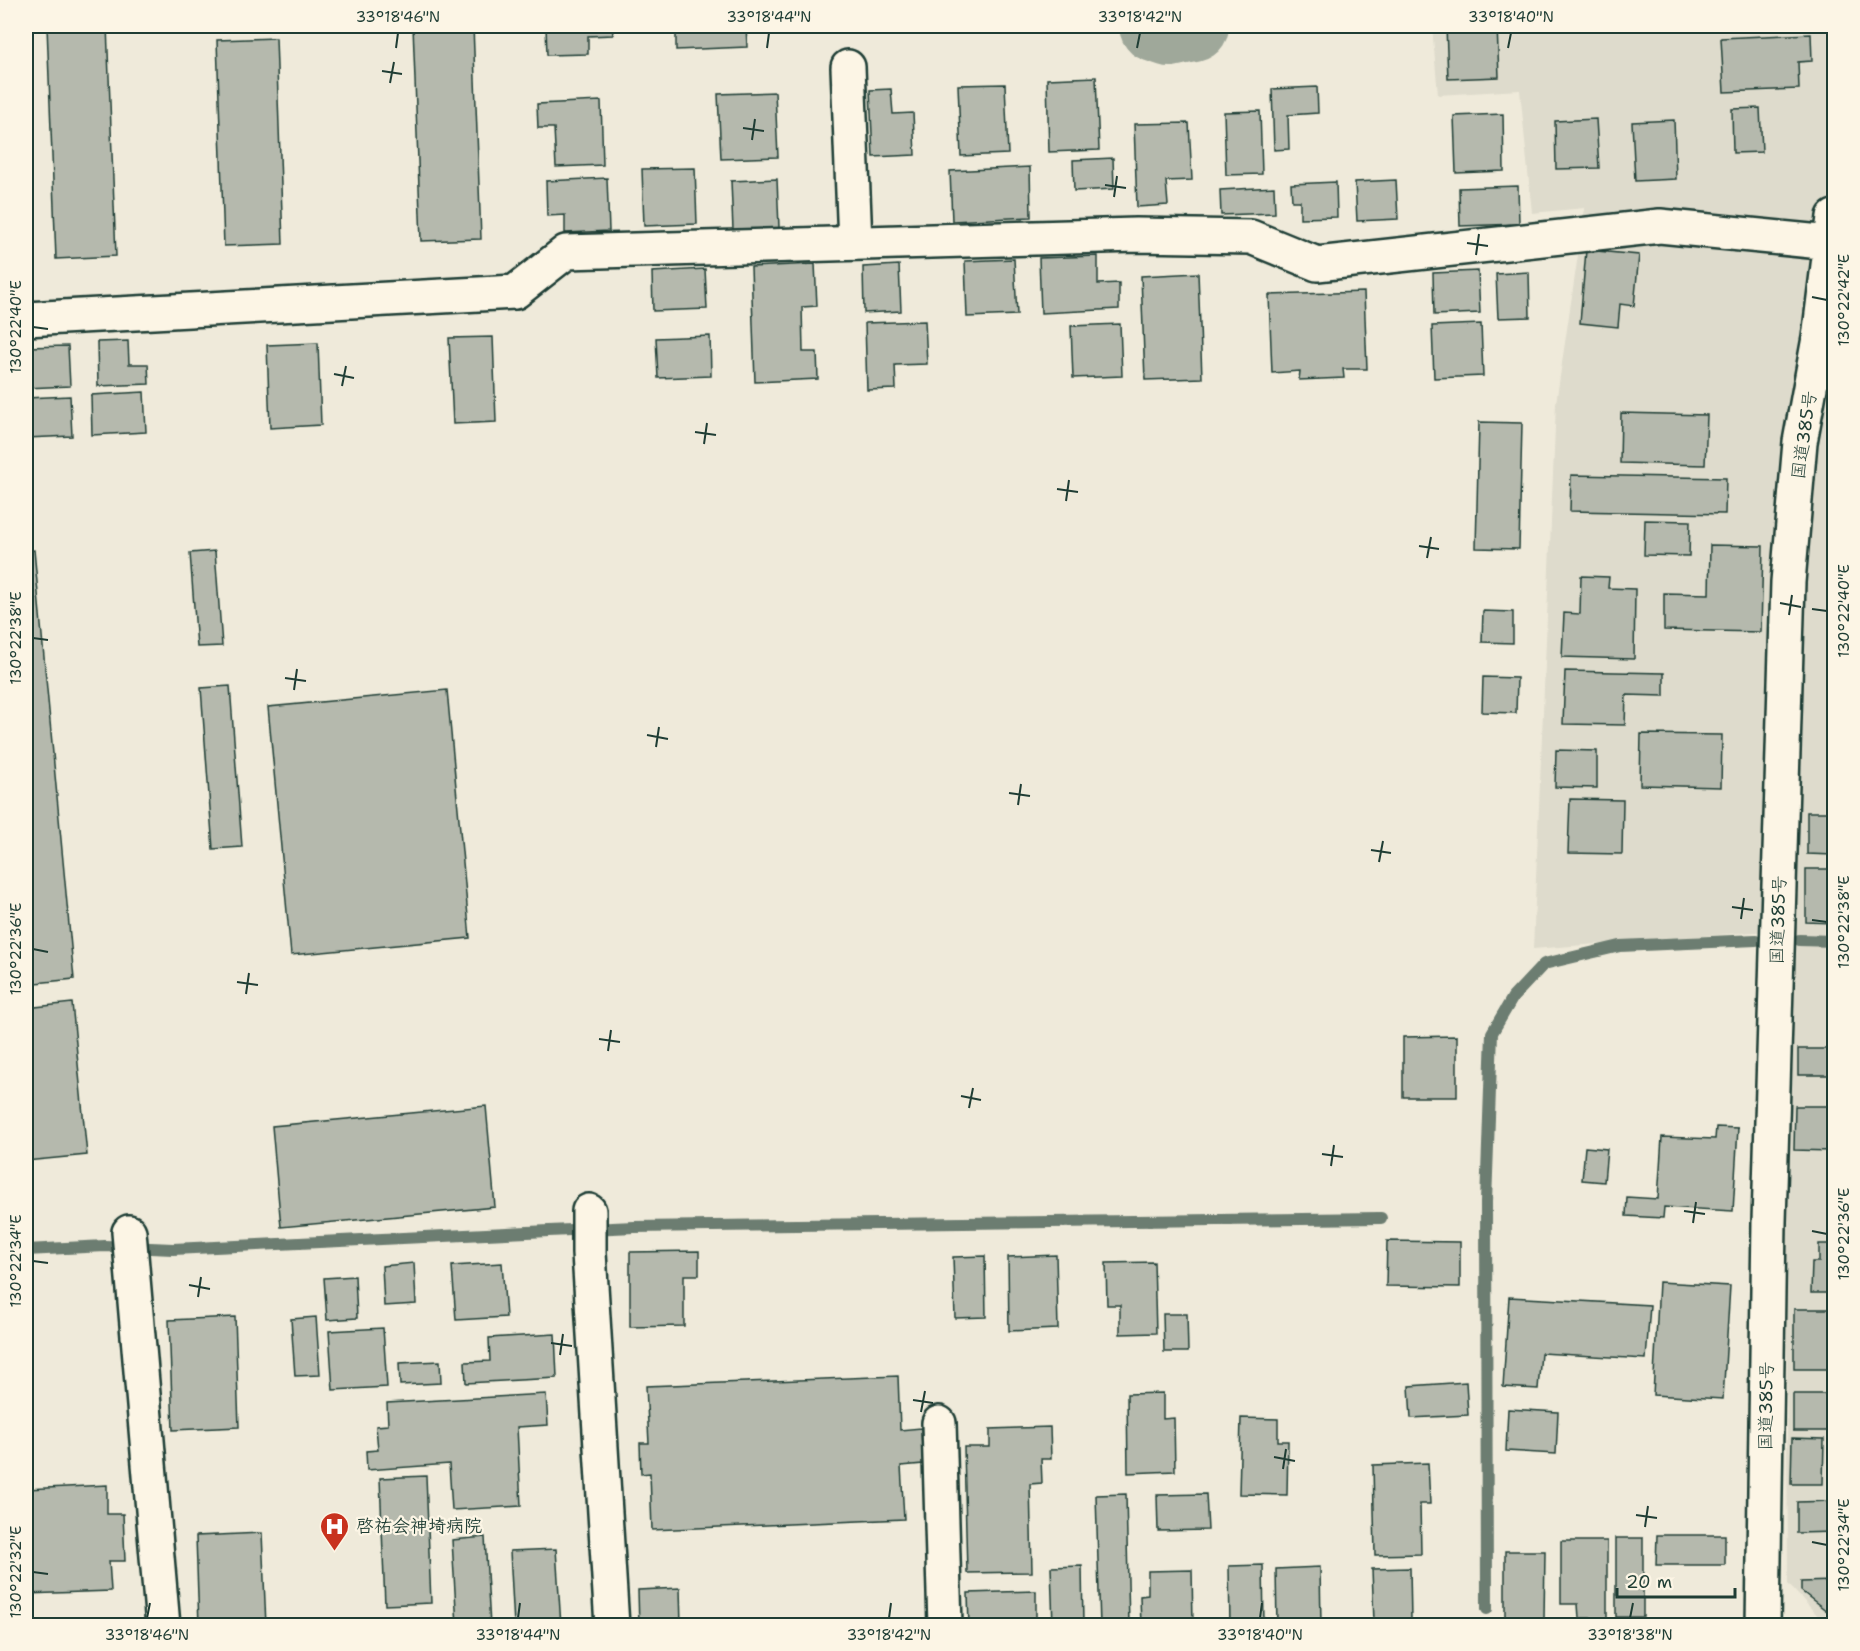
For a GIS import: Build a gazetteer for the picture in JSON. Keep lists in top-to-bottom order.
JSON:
{
  "streets": {
    "main road": ["国道385号"]
  },
  "places": {
    "hospital": ["啓祐会神埼病院"]
  },
  "scale_bar": "20 m",
  "coordinates": [
    "33°18'46\"N",
    "33°18'44\"N",
    "33°18'42\"N",
    "33°18'40\"N",
    "130°22'42\"E",
    "130°22'40\"E",
    "130°22'38\"E",
    "130°22'36\"E",
    "130°22'34\"E",
    "130°22'32\"E",
    "33°18'38\"N"
  ]
}
